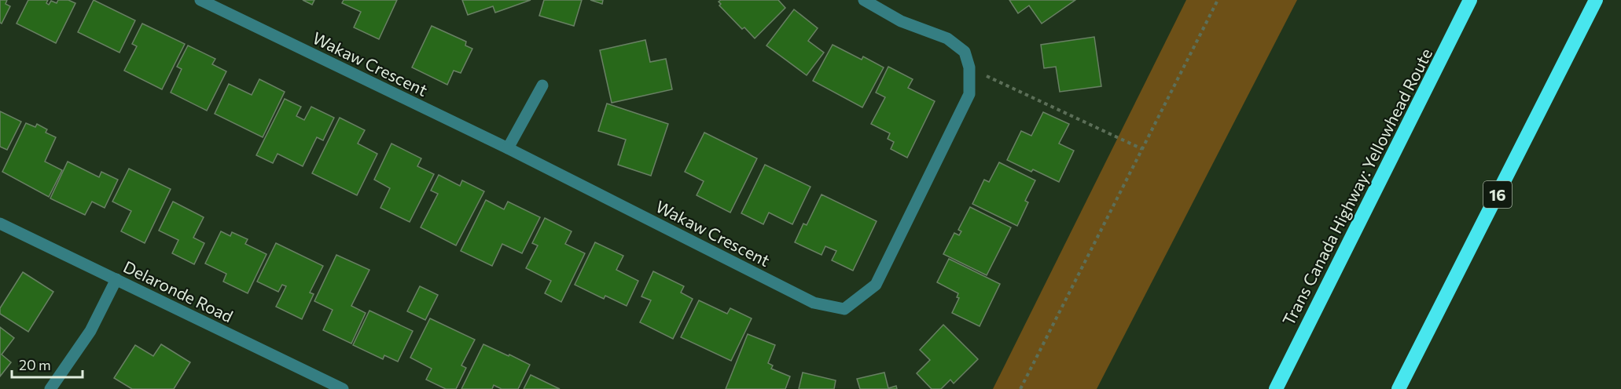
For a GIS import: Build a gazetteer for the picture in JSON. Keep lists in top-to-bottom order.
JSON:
{
  "streets": {
    "highway": ["Trans Canada Highway: Yellowhead Route", "16"],
    "street": ["Wakaw Crescent", "Delaronde Road"]
  },
  "scale_bar": "20 m"
}
